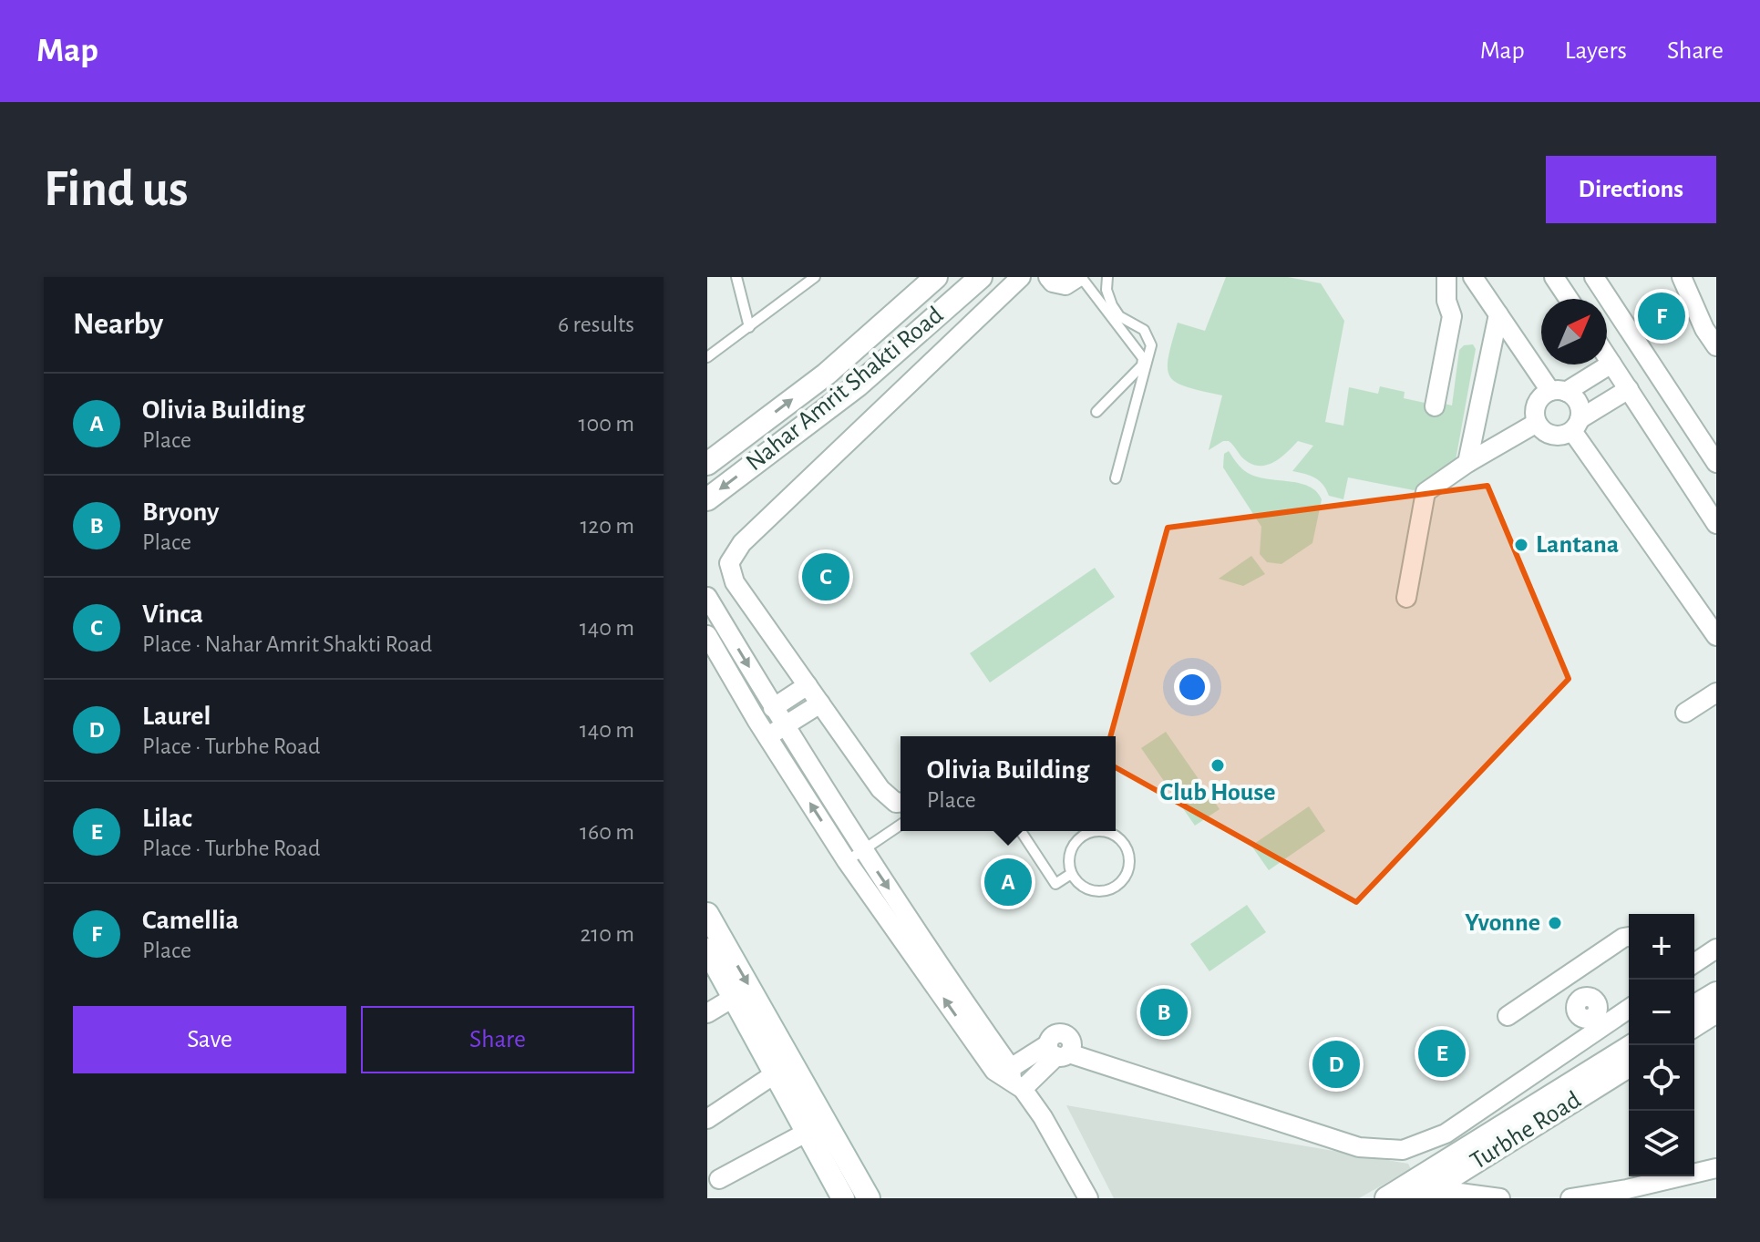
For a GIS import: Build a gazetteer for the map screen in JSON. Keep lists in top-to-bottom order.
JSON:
{
  "streets": {
    "street": ["Nahar Amrit Shakti Road", "Turbhe Road"]
  },
  "places": ["Lantana", "Club House", "Yvonne"],
  "north": "top right",
  "page": {
    "header": "Map",
    "nav": ["Map", "Layers", "Share"],
    "buttons": [
      "Directions",
      ["Save", "Share"]
    ],
    "title": "Find us",
    "heading": ["Nearby", "6 results"],
    "pins": [
      "F",
      "C",
      "A",
      "B",
      "E",
      "D"
    ],
    "list": [
      {
        "mark": "A",
        "name": "Olivia Building",
        "note": "Place",
        "value": "100 m"
      },
      {
        "mark": "B",
        "name": "Bryony",
        "note": "Place",
        "value": "120 m"
      },
      {
        "mark": "C",
        "name": "Vinca",
        "note": "Place · Nahar Amrit Shakti Road",
        "value": "140 m"
      },
      {
        "mark": "D",
        "name": "Laurel",
        "note": "Place · Turbhe Road",
        "value": "140 m"
      },
      {
        "mark": "E",
        "name": "Lilac",
        "note": "Place · Turbhe Road",
        "value": "160 m"
      },
      {
        "mark": "F",
        "name": "Camellia",
        "note": "Place",
        "value": "210 m"
      }
    ],
    "popup": ["Olivia Building", "Place"],
    "map_buttons": ["+", "−"]
  }
}
